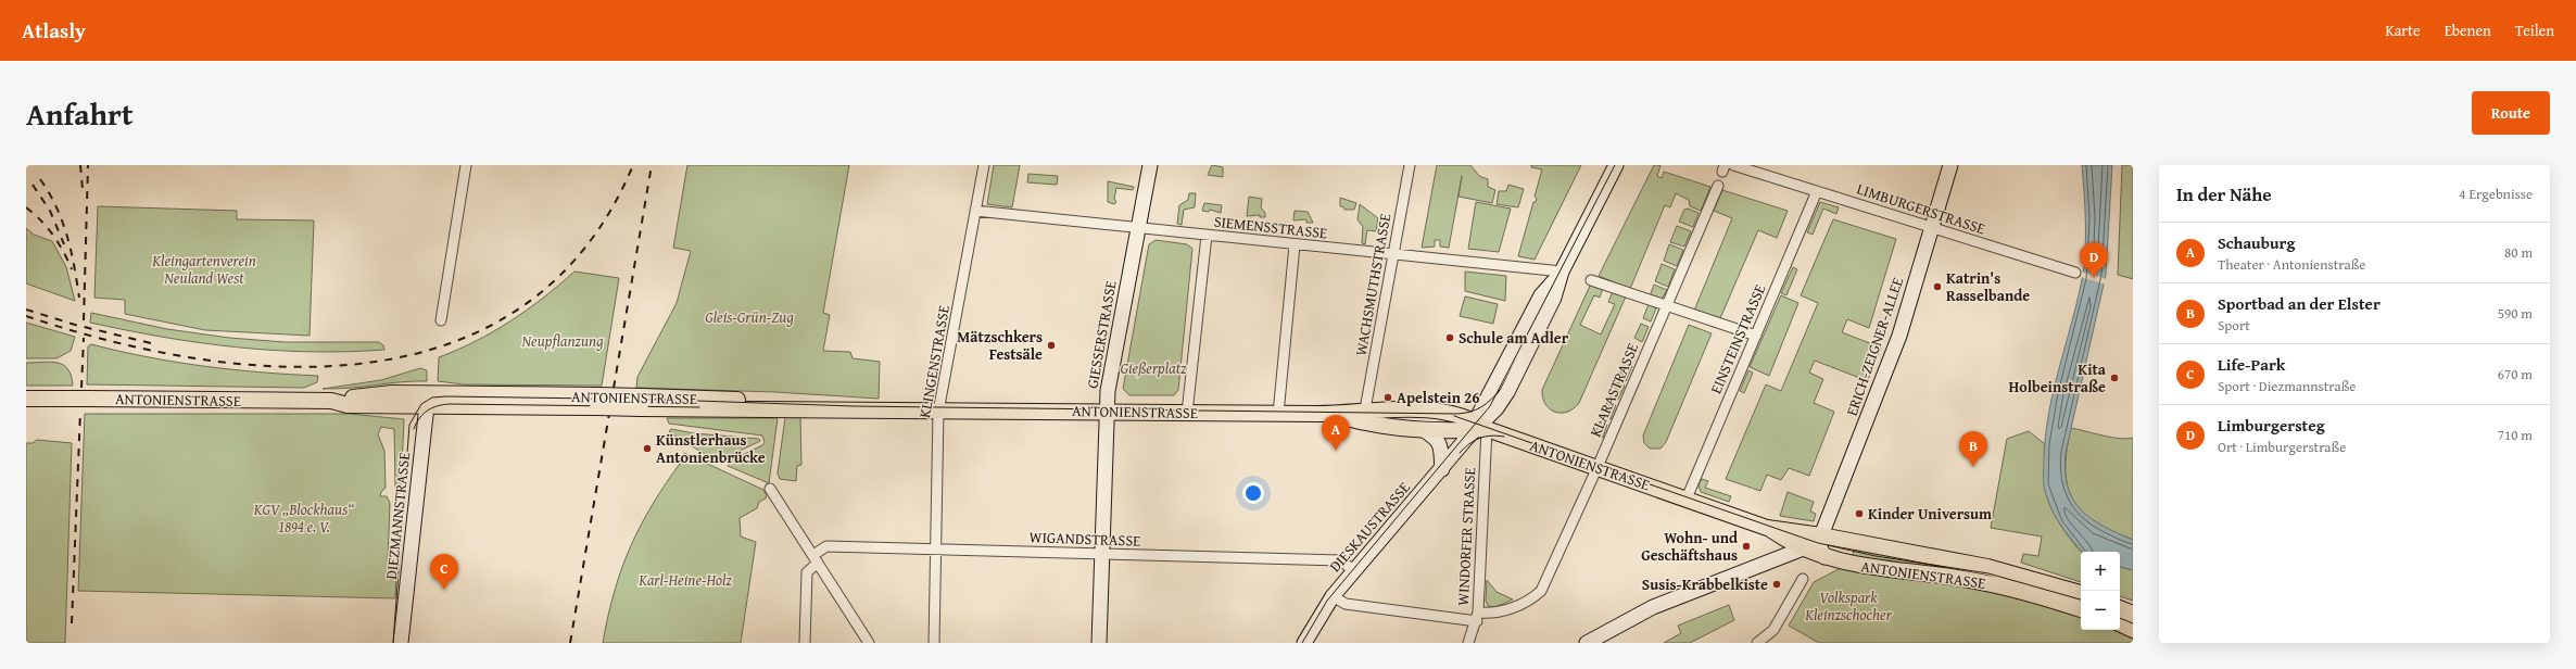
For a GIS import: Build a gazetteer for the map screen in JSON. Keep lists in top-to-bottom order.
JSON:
{
  "streets": {
    "main road": ["ANTONIENSTRASSE"],
    "street": [
      "LIMBURGERSTRASSE",
      "SIEMENSSTRASSE",
      "WACHSMUTHSTRASSE",
      "GIESSERSTRASSE",
      "EINSTEINSTRASSE",
      "ERICH-ZEIGNER-ALLEE",
      "KLINGENSTRASSE",
      "KLARASTRASSE",
      "DIEZMANNSTRASSE",
      "DIESKAUSTRASSE",
      "WINDORFER STRASSE",
      "WIGANDSTRASSE"
    ]
  },
  "crossings": [
    ["LIMBURGERSTRASSE", "EINSTEINSTRASSE"],
    ["LIMBURGERSTRASSE", "ERICH-ZEIGNER-ALLEE"],
    ["SIEMENSSTRASSE", "WACHSMUTHSTRASSE"],
    ["SIEMENSSTRASSE", "GIESSERSTRASSE"],
    ["SIEMENSSTRASSE", "KLINGENSTRASSE"],
    ["WACHSMUTHSTRASSE", "ANTONIENSTRASSE"],
    ["GIESSERSTRASSE", "ANTONIENSTRASSE"],
    ["GIESSERSTRASSE", "WIGANDSTRASSE"],
    ["EINSTEINSTRASSE", "ANTONIENSTRASSE"],
    ["ERICH-ZEIGNER-ALLEE", "ANTONIENSTRASSE"],
    ["KLINGENSTRASSE", "ANTONIENSTRASSE"],
    ["KLINGENSTRASSE", "WIGANDSTRASSE"],
    ["KLARASTRASSE", "ANTONIENSTRASSE"],
    ["KLARASTRASSE", "DIESKAUSTRASSE"],
    ["KLARASTRASSE", "WINDORFER STRASSE"],
    ["ANTONIENSTRASSE", "DIEZMANNSTRASSE"],
    ["ANTONIENSTRASSE", "DIESKAUSTRASSE"],
    ["ANTONIENSTRASSE", "WINDORFER STRASSE"],
    ["DIESKAUSTRASSE", "WINDORFER STRASSE"],
    ["DIESKAUSTRASSE", "WIGANDSTRASSE"]
  ],
  "parks": [
    "Kleingartenverein Neuland West",
    "Gleis-Grün-Zug",
    "Neupflanzung",
    "Gießerplatz",
    "KGV „Blockhaus“ 1894 e. V.",
    "Karl-Heine-Holz",
    "Volkspark Kleinzschocher"
  ],
  "places": [
    "Katrin's Rasselbande",
    "Schule am Adler",
    "Mätzschkers Festsäle",
    "Kita Holbeinstraße",
    "Apelstein 26",
    "Künstlerhaus Antonienbrücke",
    "Kinder Universum",
    "Wohn- und Geschäftshaus",
    "Susis-Krabbelkiste"
  ],
  "page": {
    "header": "Atlasly",
    "nav": ["Karte", "Ebenen", "Teilen"],
    "title": "Anfahrt",
    "buttons": "Route",
    "heading": ["In der Nähe", "4 Ergebnisse"],
    "list": [
      {
        "mark": "A",
        "name": "Schauburg",
        "note": "Theater · Antonienstraße",
        "value": "80 m"
      },
      {
        "mark": "B",
        "name": "Sportbad an der Elster",
        "note": "Sport",
        "value": "590 m"
      },
      {
        "mark": "C",
        "name": "Life-Park",
        "note": "Sport · Diezmannstraße",
        "value": "670 m"
      },
      {
        "mark": "D",
        "name": "Limburgersteg",
        "note": "Ort · Limburgerstraße",
        "value": "710 m"
      }
    ],
    "pins": [
      "D",
      "A",
      "B",
      "C"
    ],
    "map_buttons": ["+", "−"]
  }
}
